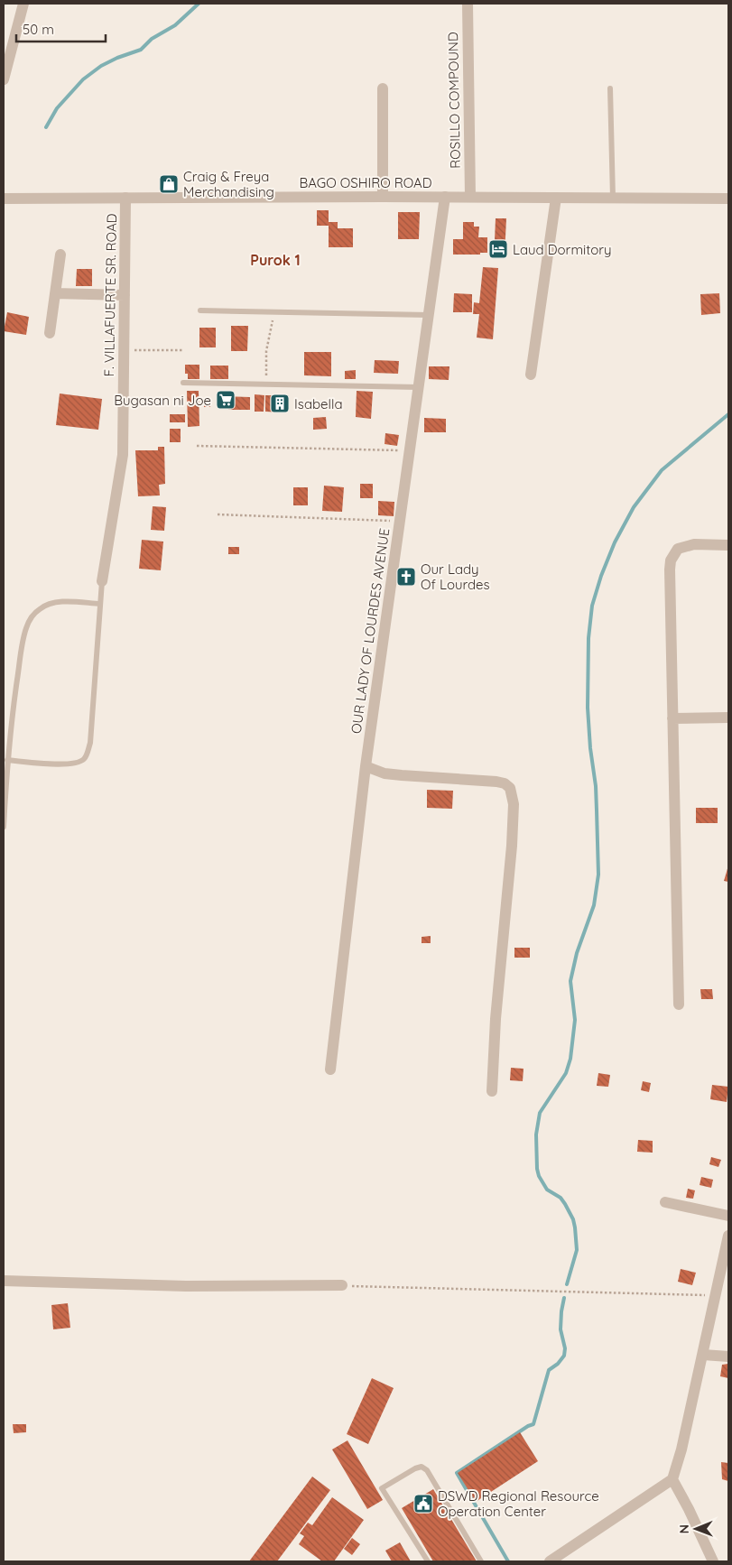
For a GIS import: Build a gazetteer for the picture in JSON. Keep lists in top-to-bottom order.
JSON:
{
  "streets": {
    "street": [
      "ROSILLO COMPOUND",
      "BAGO OSHIRO ROAD",
      "F. VILLAFUERTE SR. ROAD",
      "OUR LADY OF LOURDES AVENUE"
    ]
  },
  "crossings": [
    ["ROSILLO COMPOUND", "BAGO OSHIRO ROAD"],
    ["BAGO OSHIRO ROAD", "F. VILLAFUERTE SR. ROAD"],
    ["BAGO OSHIRO ROAD", "OUR LADY OF LOURDES AVENUE"]
  ],
  "districts": ["Purok 1"],
  "places": {
    "shop": ["Craig & Freya Merchandising"],
    "hotel": ["Laud Dormitory"],
    "supermarket": ["Bugasan ni Joe"],
    "building": ["Isabella"],
    "church": ["Our Lady Of Lourdes"],
    "public building": ["DSWD Regional Resource Operation Center"]
  },
  "scale_bar": "50 m",
  "north": "left"
}
